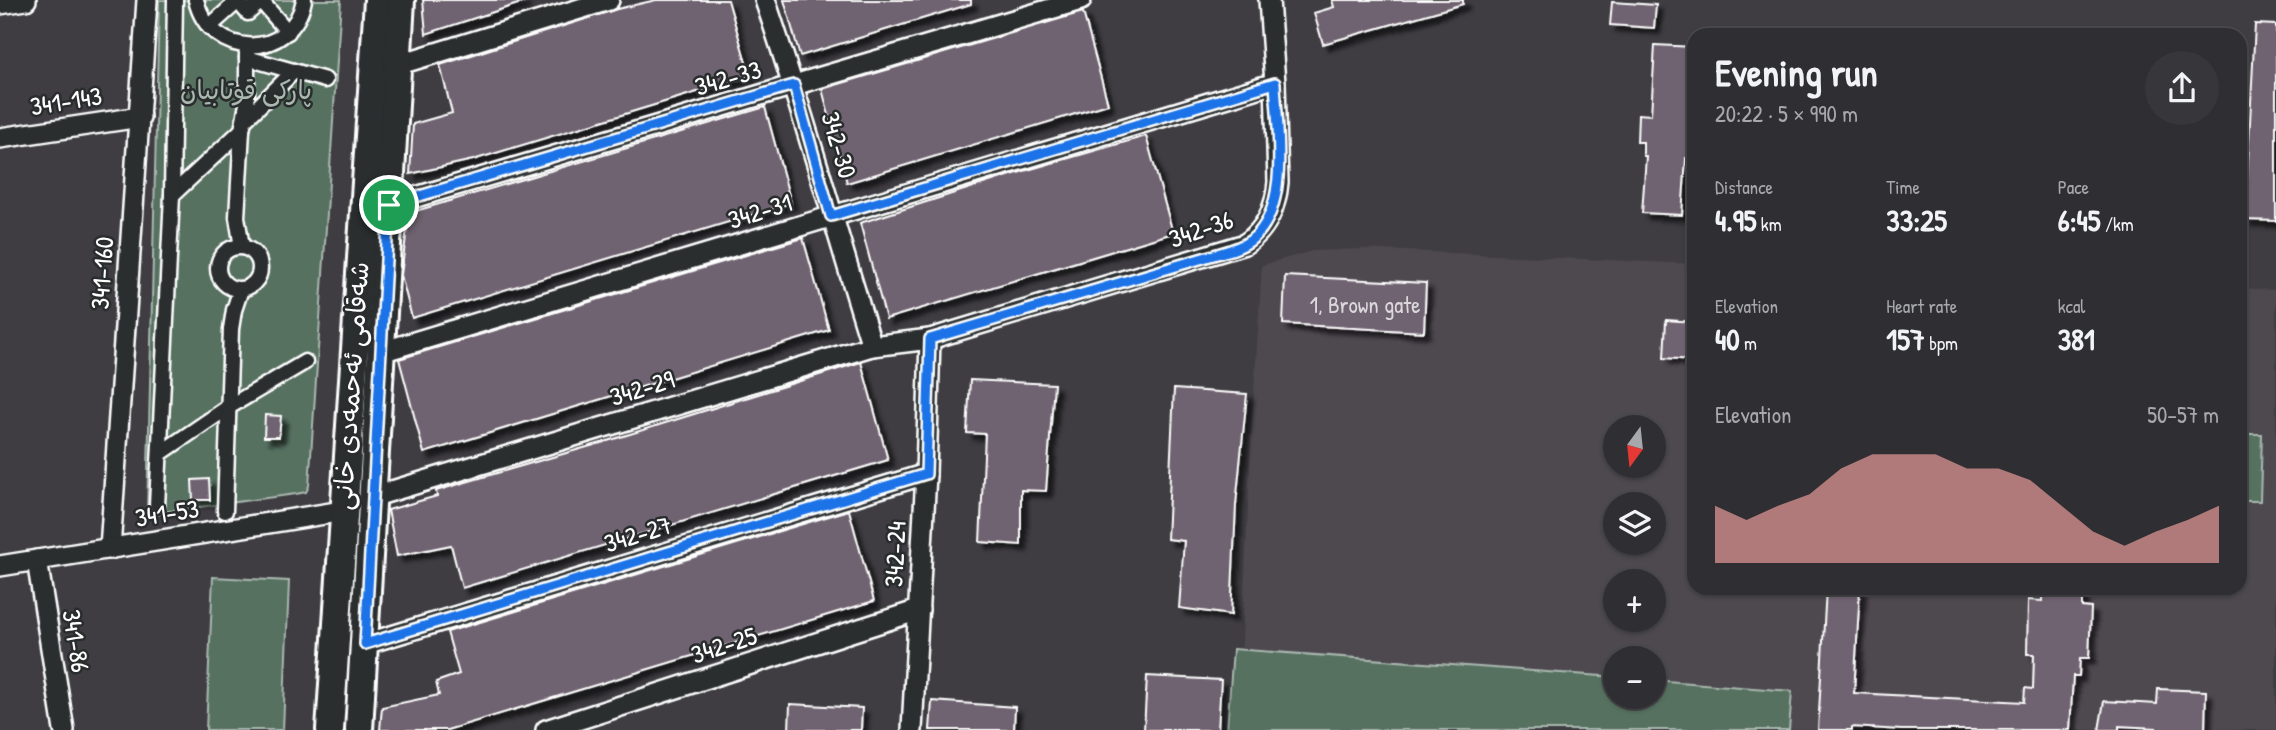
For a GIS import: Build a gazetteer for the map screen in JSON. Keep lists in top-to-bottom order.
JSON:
{
  "streets": {
    "main road": ["شەقامی ئەحمەدی خانی"],
    "street": [
      "342-33",
      "341-143",
      "342-30",
      "342-31",
      "342-36",
      "341-160",
      "342-29",
      "341-53",
      "342-27",
      "342-24",
      "341-86",
      "342-25"
    ]
  },
  "crossings": [
    ["342-33", "342-30"],
    ["342-33", "شەقامی ئەحمەدی خانی"],
    ["341-143", "341-160"],
    ["342-30", "342-31"],
    ["342-30", "342-29"],
    ["342-31", "342-36"],
    ["342-31", "شەقامی ئەحمەدی خانی"],
    ["342-36", "342-29"],
    ["342-36", "342-24"],
    ["341-160", "341-53"],
    ["شەقامی ئەحمەدی خانی", "342-29"],
    ["شەقامی ئەحمەدی خانی", "341-53"],
    ["شەقامی ئەحمەدی خانی", "342-27"],
    ["342-29", "342-24"],
    ["341-53", "341-86"],
    ["342-27", "342-24"],
    ["342-24", "342-25"]
  ],
  "parks": ["پارکی قوتابیان"],
  "house_numbers": ["1, Brown gate"],
  "north": "bottom",
  "page": {
    "heading": ["Evening run", "20:22 · 5 × 990 m"],
    "stats": [
      ["Distance", "4.95 km"],
      ["Time", "33:25"],
      ["Pace", "6:45 /km"],
      ["Elevation", "40 m"],
      ["Heart rate", "157 bpm"],
      ["kcal", "381"]
    ],
    "chart": ["Elevation", "50–57 m"],
    "map_buttons": ["+", "−"]
  }
}
